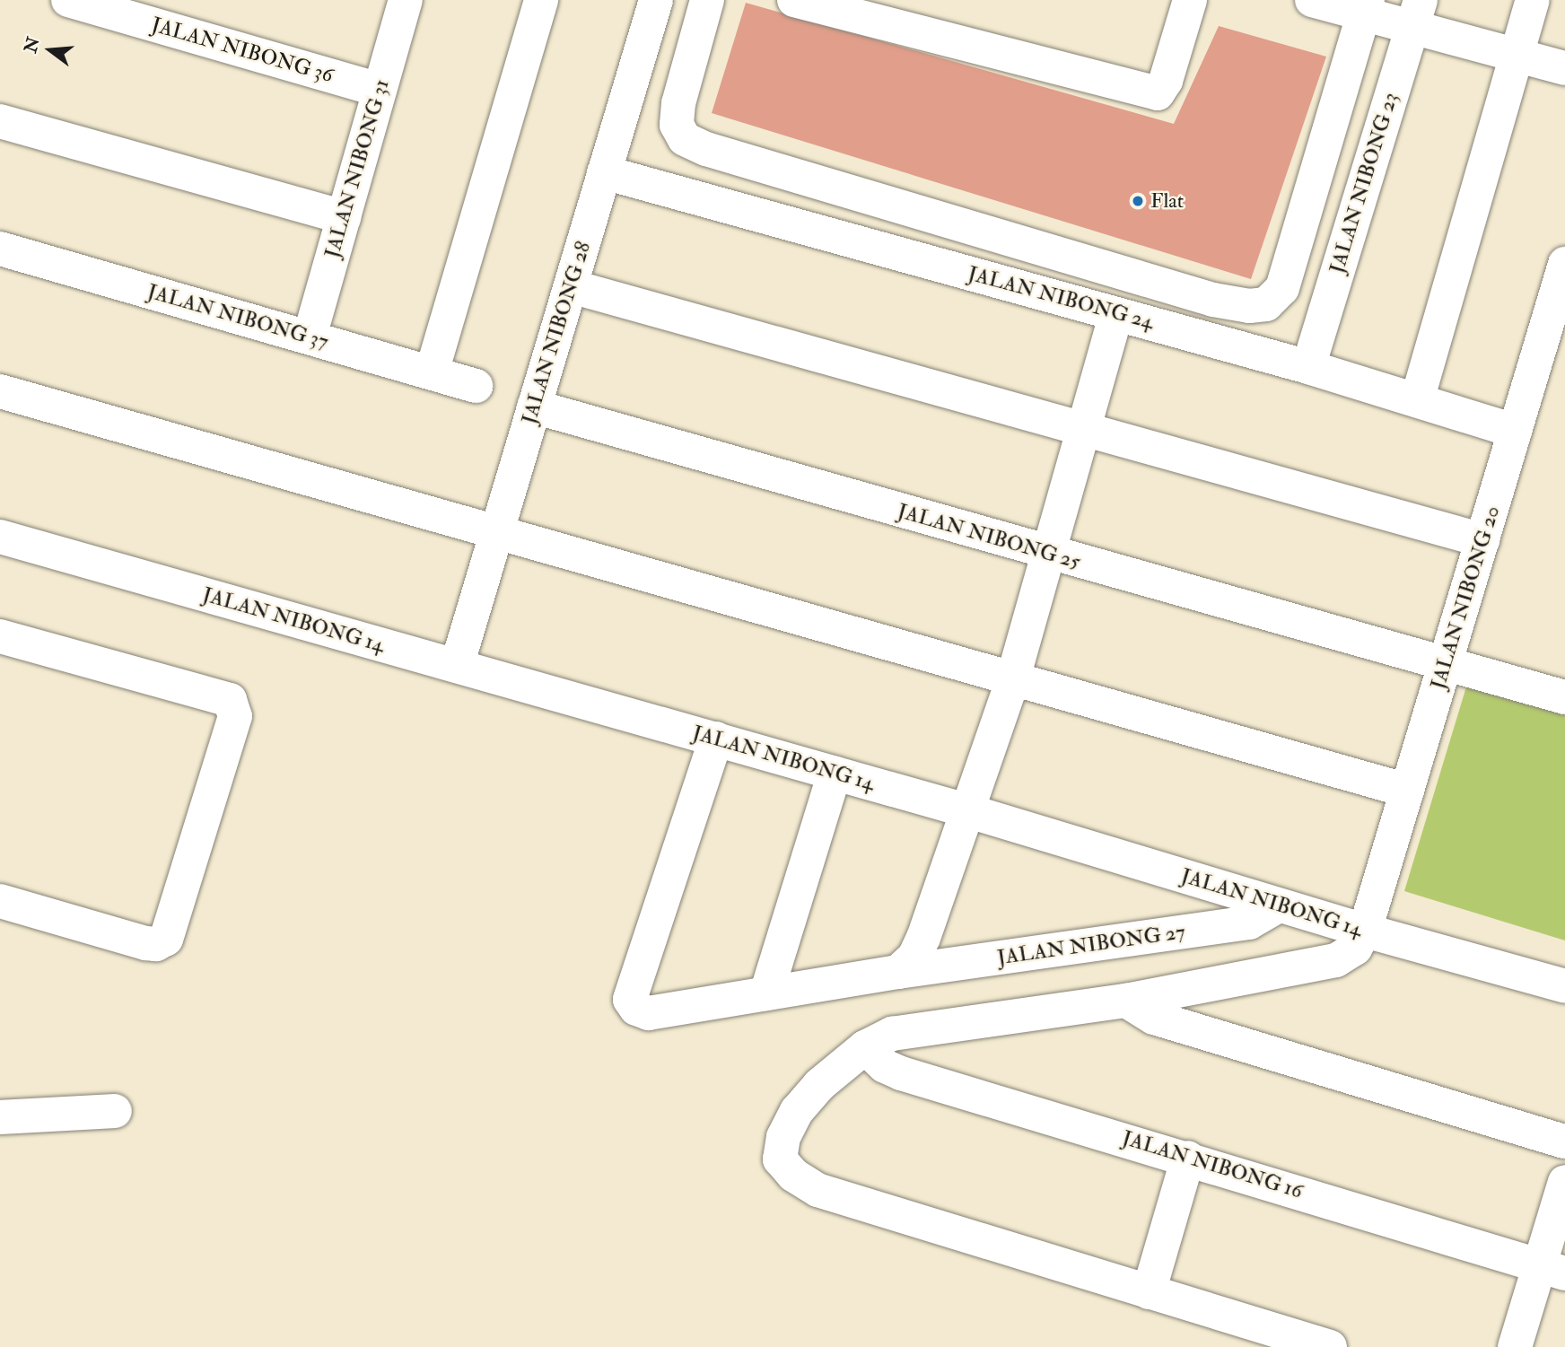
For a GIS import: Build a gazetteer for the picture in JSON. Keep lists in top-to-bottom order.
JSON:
{
  "streets": {
    "street": [
      "JALAN NIBONG 36",
      "JALAN NIBONG 31",
      "JALAN NIBONG 23",
      "JALAN NIBONG 24",
      "JALAN NIBONG 37",
      "JALAN NIBONG 28",
      "JALAN NIBONG 25",
      "JALAN NIBONG 20",
      "JALAN NIBONG 14",
      "JALAN NIBONG 27",
      "JALAN NIBONG 16"
    ]
  },
  "crossings": [
    ["JALAN NIBONG 36", "JALAN NIBONG 31"],
    ["JALAN NIBONG 31", "JALAN NIBONG 37"],
    ["JALAN NIBONG 23", "JALAN NIBONG 24"],
    ["JALAN NIBONG 24", "JALAN NIBONG 28"],
    ["JALAN NIBONG 24", "JALAN NIBONG 20"],
    ["JALAN NIBONG 28", "JALAN NIBONG 25"],
    ["JALAN NIBONG 28", "JALAN NIBONG 14"],
    ["JALAN NIBONG 25", "JALAN NIBONG 20"],
    ["JALAN NIBONG 20", "JALAN NIBONG 14"],
    ["JALAN NIBONG 14", "JALAN NIBONG 27"]
  ],
  "places": ["Flat"],
  "north": "left"
}
